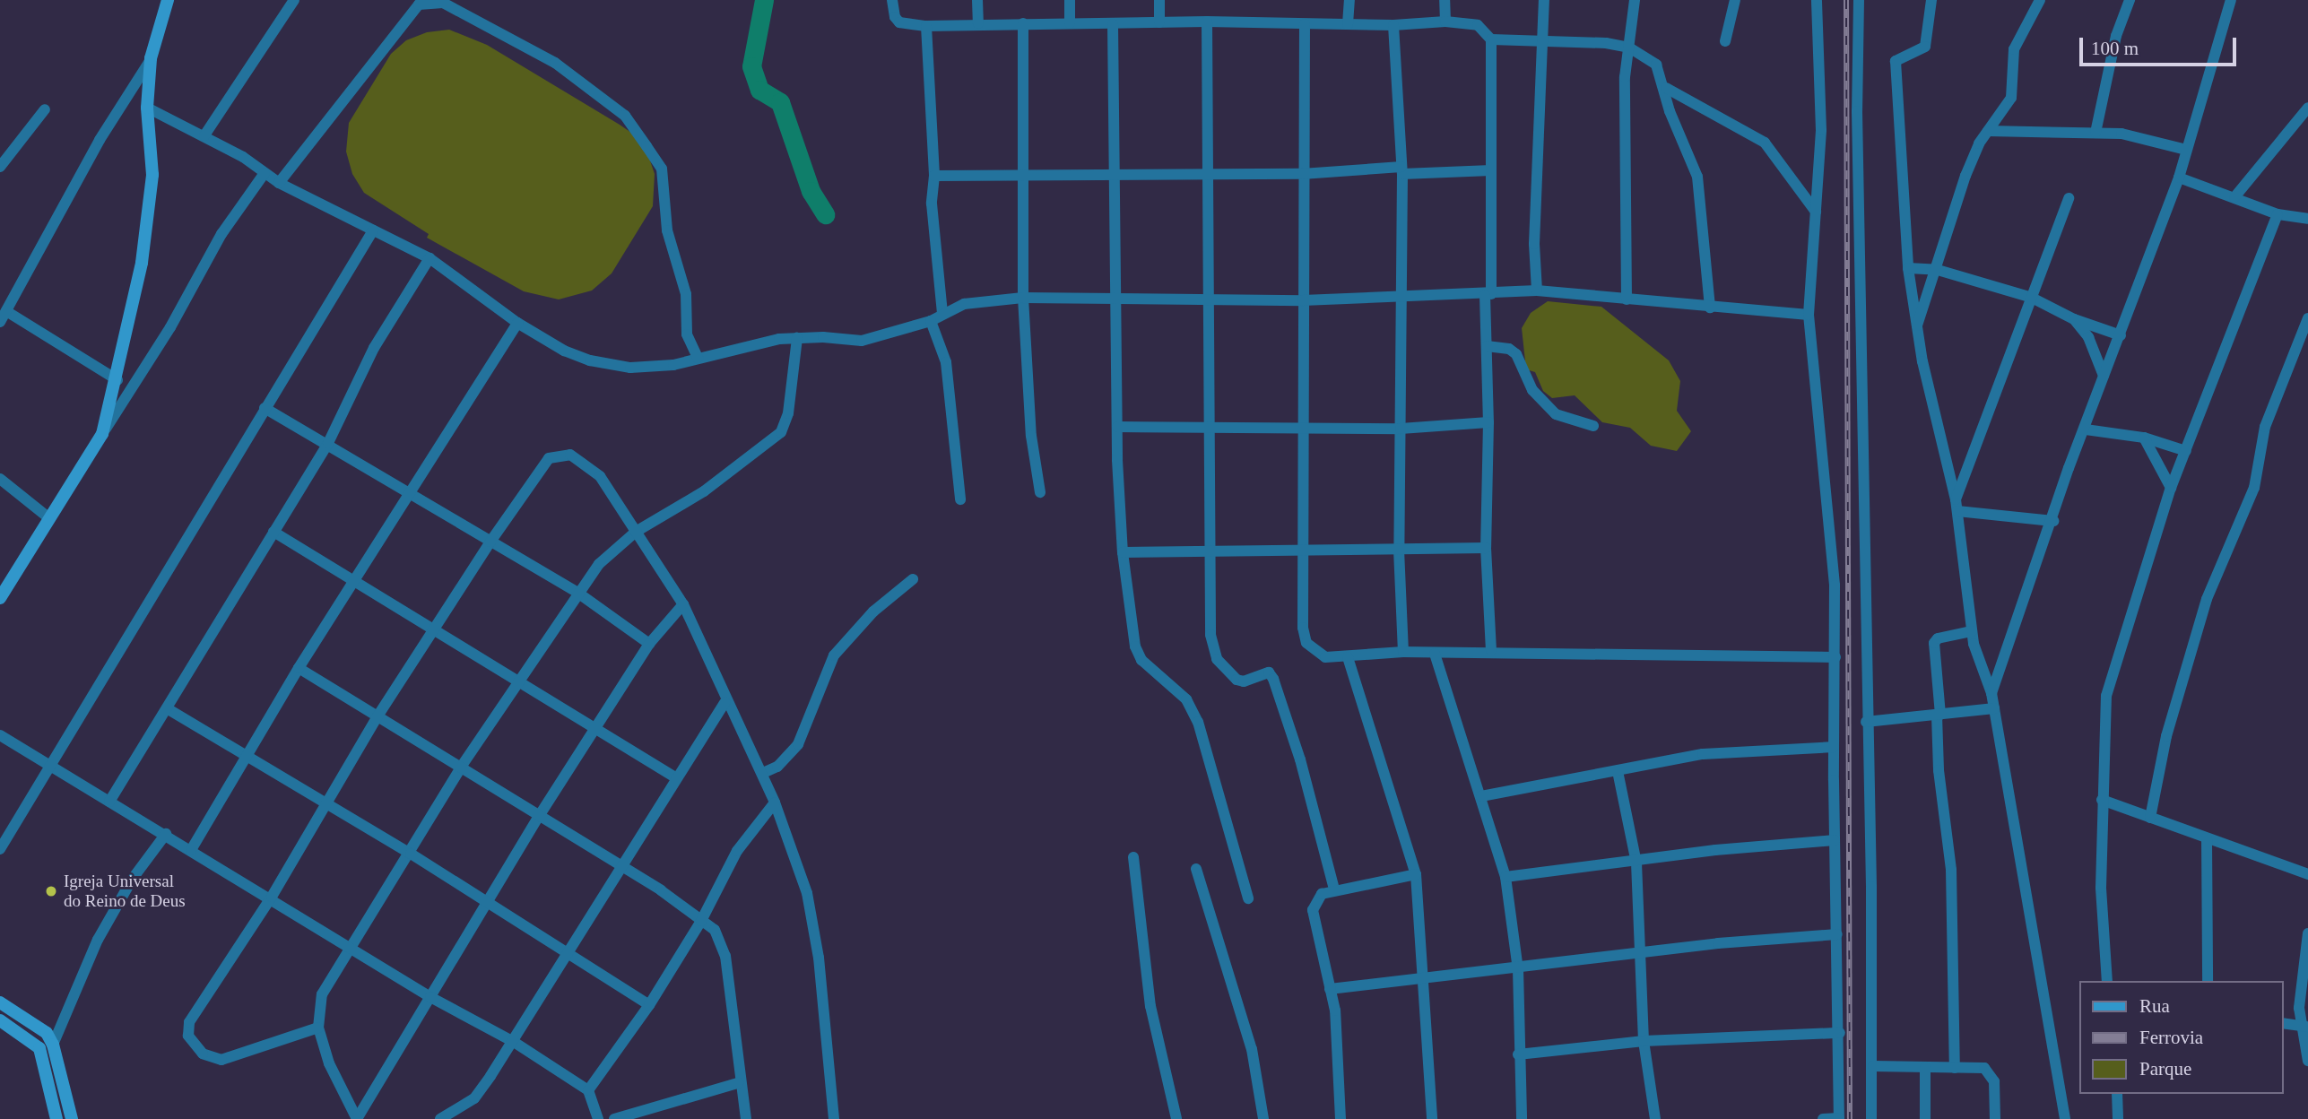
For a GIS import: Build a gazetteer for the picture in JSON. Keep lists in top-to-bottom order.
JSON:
{
  "places": ["Igreja Universal do Reino de Deus"],
  "legend": ["Rua", "Ferrovia", "Parque"],
  "scale_bar": "100 m"
}
